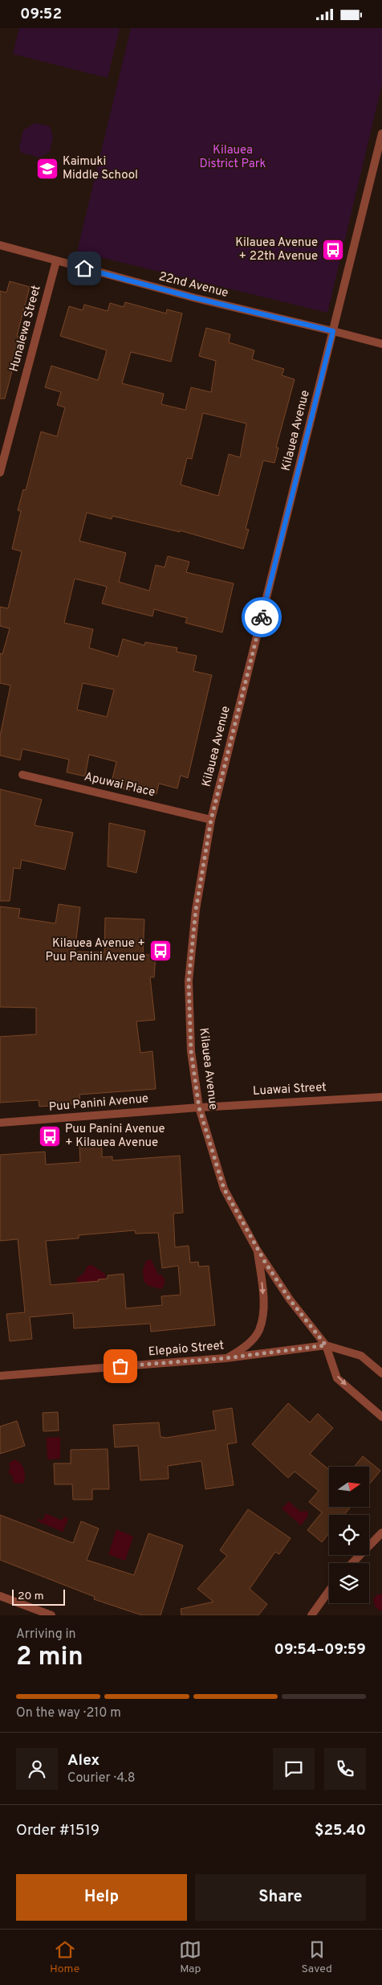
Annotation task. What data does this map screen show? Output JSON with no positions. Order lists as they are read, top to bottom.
{
  "streets": {
    "street": [
      "22nd Avenue",
      "Hunalewa Street",
      "Kilauea Avenue",
      "Apuwai Place",
      "Luawai Street",
      "Puu Panini Avenue",
      "Elepaio Street"
    ]
  },
  "crossings": [
    ["22nd Avenue", "Hunalewa Street"],
    ["22nd Avenue", "Kilauea Avenue"],
    ["Kilauea Avenue", "Apuwai Place"],
    ["Kilauea Avenue", "Luawai Street"],
    ["Kilauea Avenue", "Puu Panini Avenue"],
    ["Kilauea Avenue", "Elepaio Street"],
    ["Luawai Street", "Puu Panini Avenue"]
  ],
  "parks": ["Kilauea District Park"],
  "places": {
    "school or university": ["Kaimuki Middle School"],
    "bus stop": ["Kilauea Avenue + 22th Avenue", "Kilauea Avenue + Puu Panini Avenue", "Puu Panini Avenue + Kilauea Avenue"]
  },
  "scale_bar": "20 m",
  "north": "right",
  "page": {
    "status": "09:52",
    "scale": "20 m",
    "heading": ["2 min", "Arriving in", "09:54–09:59"],
    "panel": [
      "Alex",
      "Courier · 4.8",
      "Order #1519",
      "$25.40"
    ],
    "bar": "On the way · 210 m",
    "buttons": ["Help", "Share"],
    "tabs": ["Home", "Map", "Saved"]
  }
}
